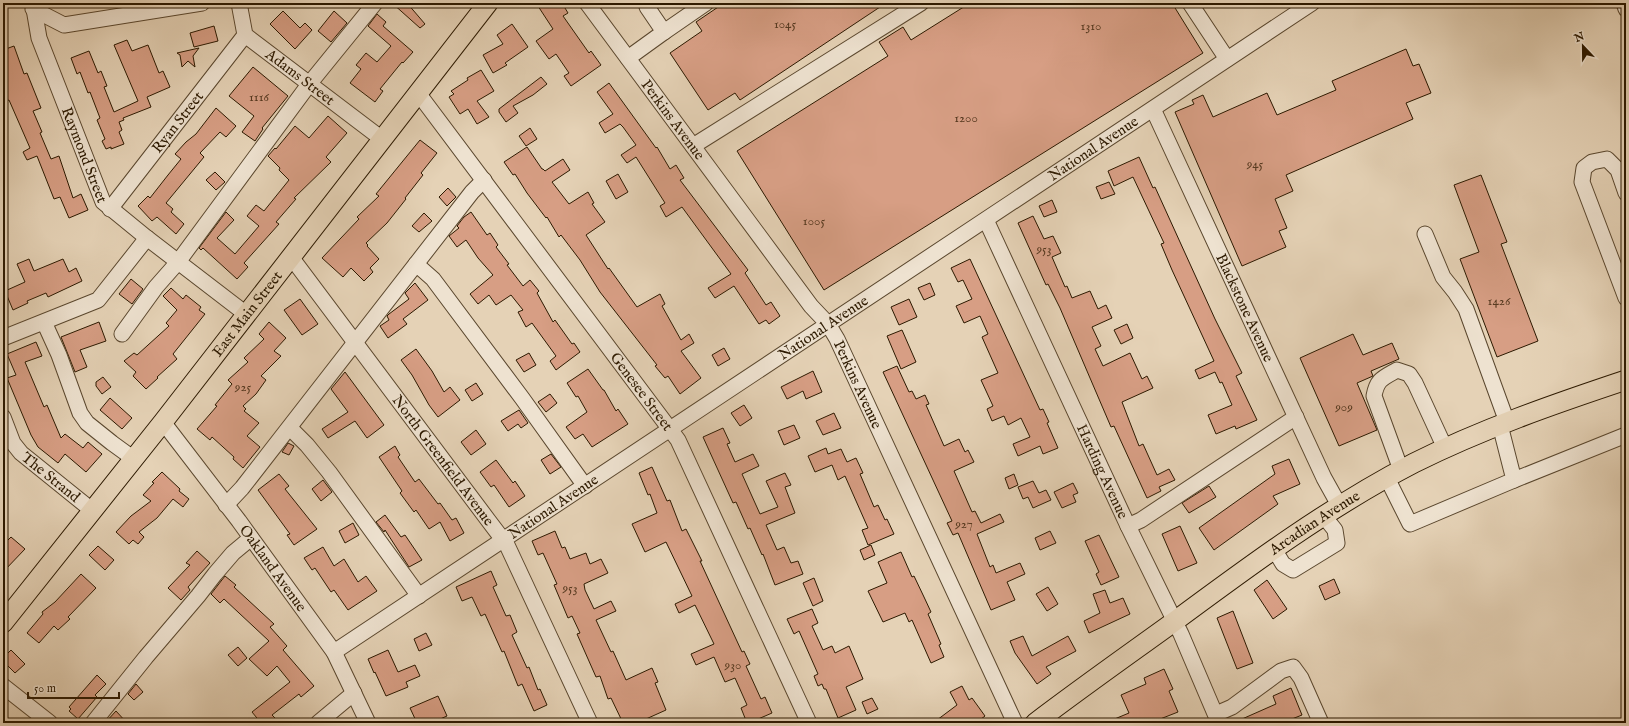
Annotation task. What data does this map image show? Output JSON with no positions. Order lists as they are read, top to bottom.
{
  "streets": {
    "main road": ["East Main Street", "Arcadian Avenue"],
    "street": [
      "Adams Street",
      "Perkins Avenue",
      "Ryan Street",
      "National Avenue",
      "Raymond Street",
      "Blackstone Avenue",
      "Genesee Street",
      "North Greenfield Avenue",
      "Harding Avenue",
      "The Strand",
      "Oakland Avenue"
    ]
  },
  "crossings": [
    ["Adams Street", "Ryan Street"],
    ["Adams Street", "East Main Street"],
    ["Perkins Avenue", "National Avenue"],
    ["Ryan Street", "Raymond Street"],
    ["National Avenue", "Blackstone Avenue"],
    ["National Avenue", "Genesee Street"],
    ["National Avenue", "North Greenfield Avenue"],
    ["National Avenue", "Harding Avenue"],
    ["National Avenue", "Oakland Avenue"],
    ["Raymond Street", "East Main Street"],
    ["Blackstone Avenue", "Arcadian Avenue"],
    ["East Main Street", "Genesee Street"],
    ["East Main Street", "North Greenfield Avenue"],
    ["East Main Street", "The Strand"],
    ["East Main Street", "Oakland Avenue"],
    ["Harding Avenue", "Arcadian Avenue"]
  ],
  "house_numbers": [
    "1045",
    "1310",
    "1116",
    "1200",
    "945",
    "1005",
    "953",
    "1426",
    "925",
    "909",
    "927",
    "953",
    "930"
  ],
  "scale_bar": "50 m",
  "north": "top"
}
